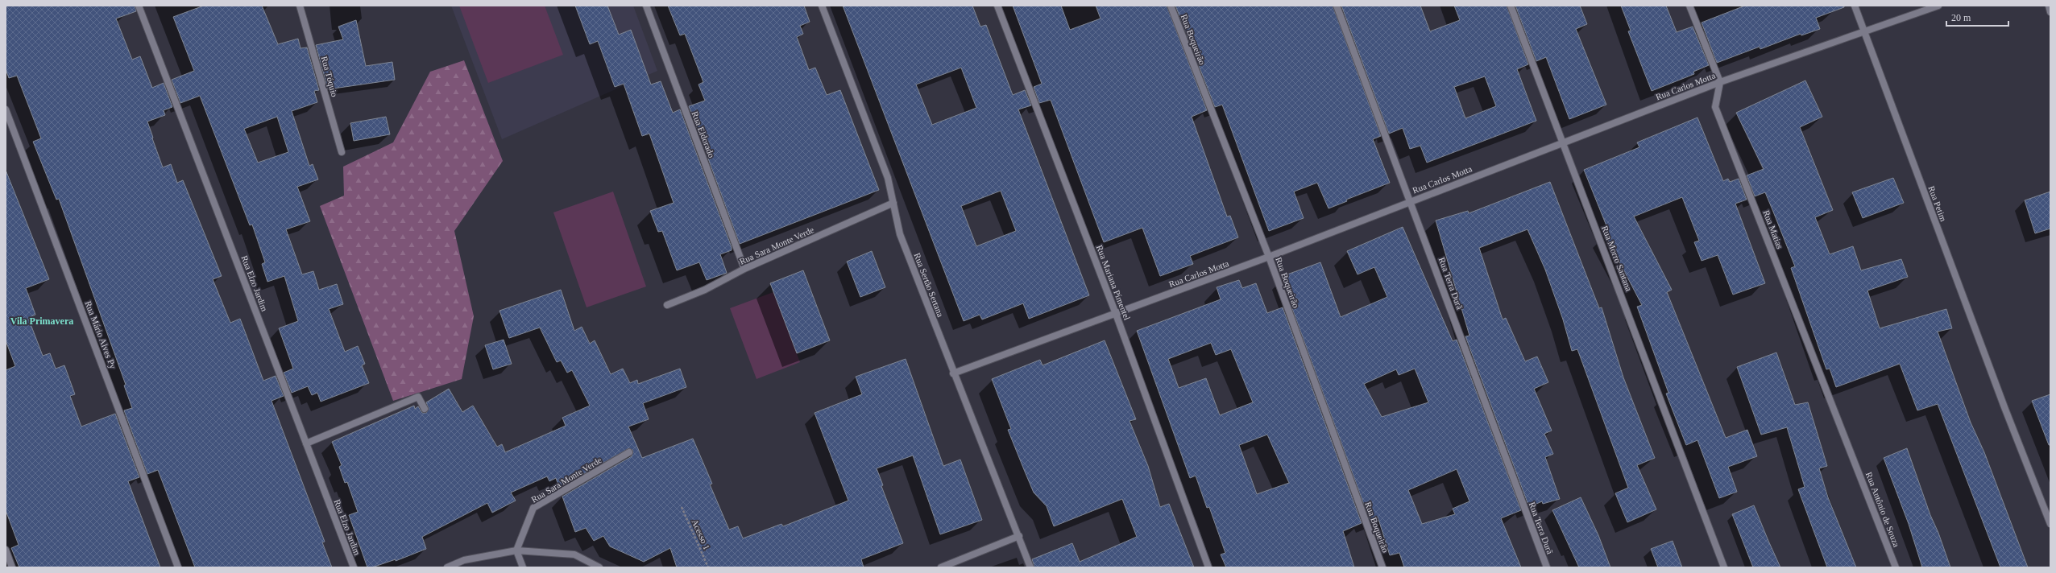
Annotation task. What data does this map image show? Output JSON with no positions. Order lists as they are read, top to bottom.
{
  "streets": {
    "street": [
      "Rua Boqueirão",
      "Rua Tóquio",
      "Rua Carlos Motta",
      "Rua Eldorado",
      "Rua Petim",
      "Rua Matias",
      "Rua Sara Monte Verde",
      "Rua Morro Santana",
      "Rua Mariana Pímentel",
      "Rua Elzo Jardim",
      "Rua Terra Durã",
      "Rua Sertão Sertana",
      "Rua Mário Alves Py",
      "Rua Antônio de Souza"
    ],
    "path": ["Acesso 1"]
  },
  "crossings": [
    ["Rua Boqueirão", "Rua Carlos Motta"],
    ["Rua Carlos Motta", "Rua Petim"],
    ["Rua Carlos Motta", "Rua Matias"],
    ["Rua Carlos Motta", "Rua Morro Santana"],
    ["Rua Carlos Motta", "Rua Mariana Pímentel"],
    ["Rua Carlos Motta", "Rua Terra Durã"],
    ["Rua Carlos Motta", "Rua Sertão Sertana"],
    ["Rua Eldorado", "Rua Sara Monte Verde"],
    ["Rua Matias", "Rua Antônio de Souza"],
    ["Rua Sara Monte Verde", "Rua Sertão Sertana"]
  ],
  "districts": ["Vila Primavera"],
  "scale_bar": "20 m"
}
